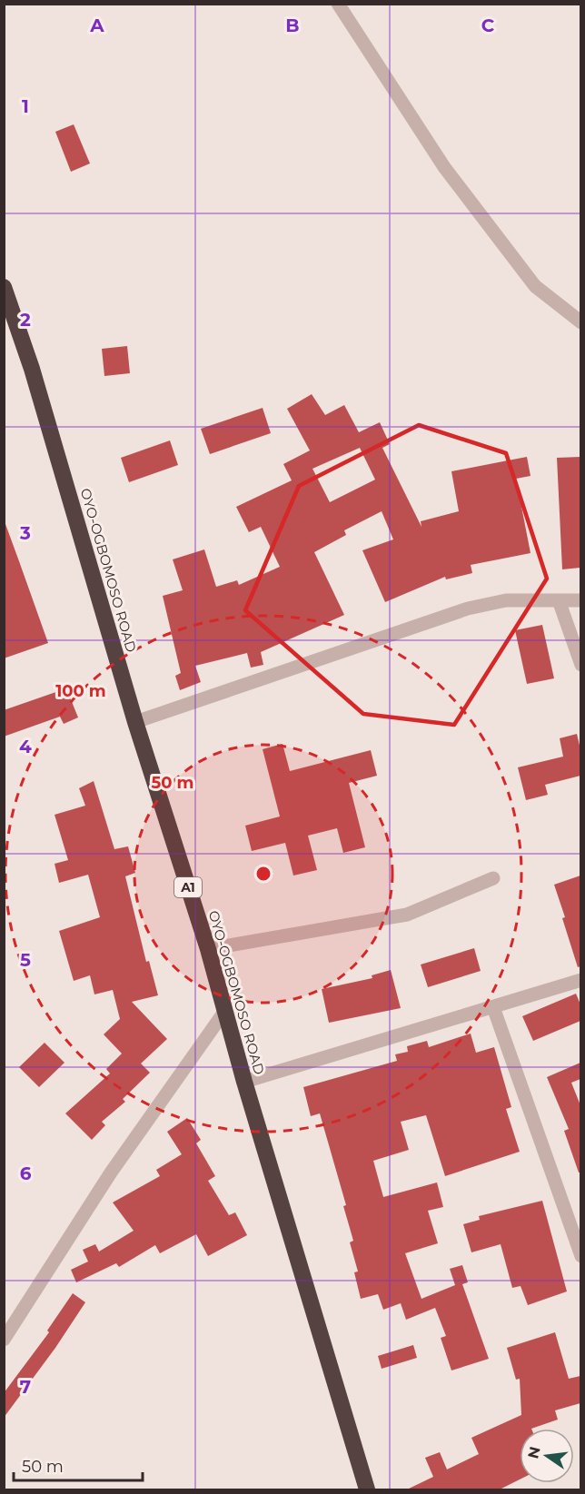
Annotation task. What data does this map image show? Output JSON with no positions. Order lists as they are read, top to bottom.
{
  "streets": {
    "highway": ["OYO-OGBOMOSO ROAD", "A1"]
  },
  "scale_bar": "50 m",
  "north": "left",
  "grid": {
    "columns": ["A", "B", "C"],
    "rows": [
      "1",
      "2",
      "3",
      "4",
      "5",
      "6",
      "7"
    ]
  },
  "rings": ["100 m", "50 m"]
}
